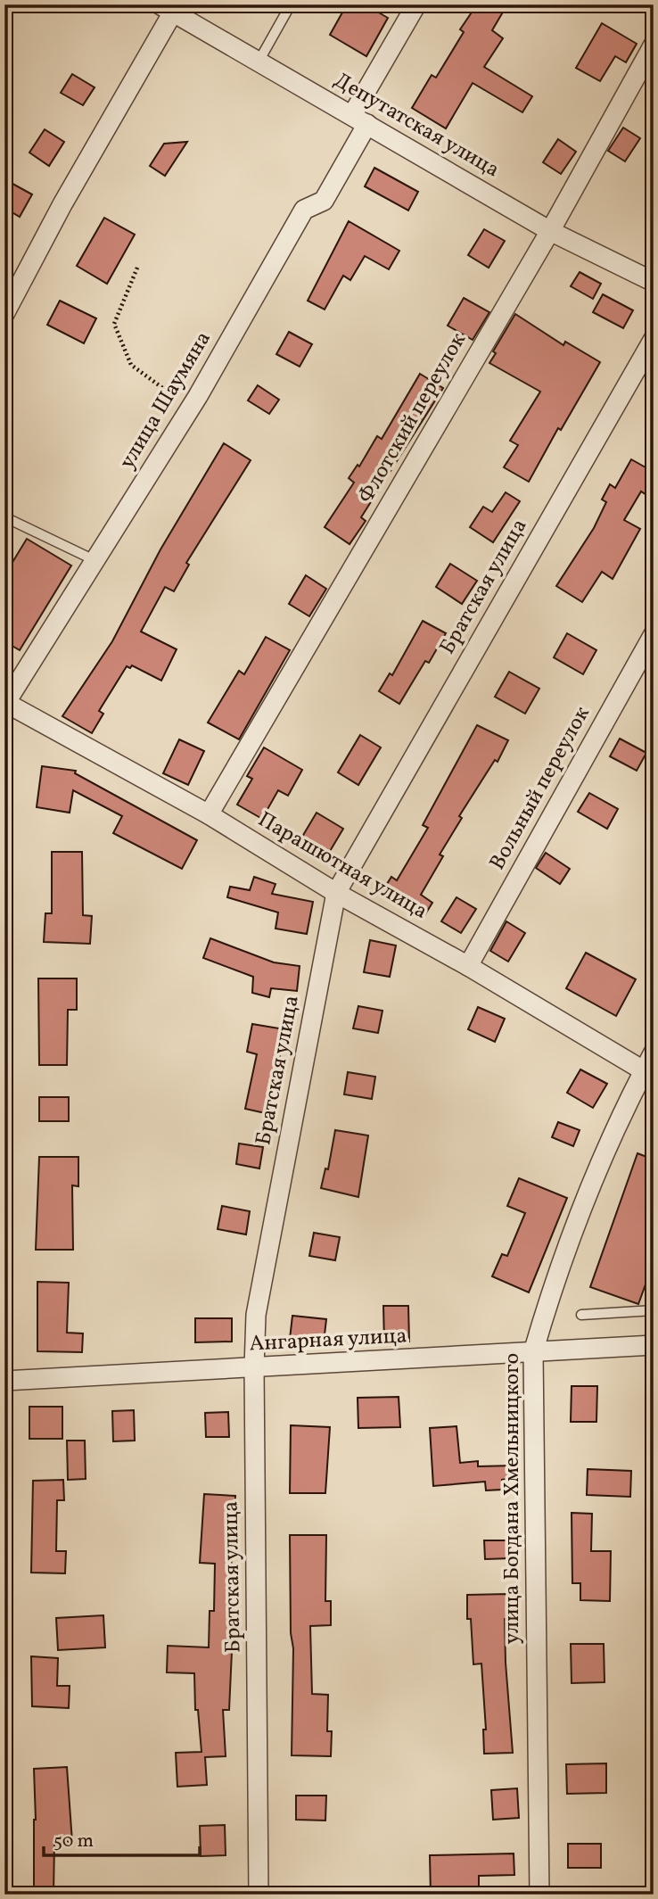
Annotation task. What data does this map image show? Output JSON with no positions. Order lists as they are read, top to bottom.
{
  "streets": {
    "street": [
      "Депутатская улица",
      "улица Шаумяна",
      "Флотский переулок",
      "Братская улица",
      "Вольный переулок",
      "Парашютная улица",
      "Ангарная улица",
      "улица Богдана Хмельницкого"
    ]
  },
  "crossings": [
    ["Депутатская улица", "улица Шаумяна"],
    ["Депутатская улица", "Флотский переулок"],
    ["улица Шаумяна", "Парашютная улица"],
    ["Флотский переулок", "Парашютная улица"],
    ["Братская улица", "Парашютная улица"],
    ["Братская улица", "Ангарная улица"],
    ["Вольный переулок", "Парашютная улица"],
    ["Парашютная улица", "улица Богдана Хмельницкого"],
    ["Ангарная улица", "улица Богдана Хмельницкого"]
  ],
  "scale_bar": "50 m"
}
